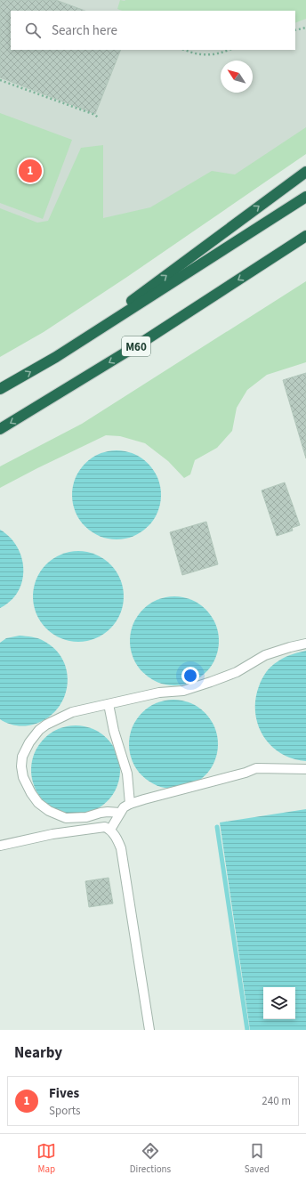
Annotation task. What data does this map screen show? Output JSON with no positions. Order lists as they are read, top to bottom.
{
  "streets": {
    "highway": ["M60"]
  },
  "north": "top left",
  "page": {
    "search": "Search here",
    "pins": "1",
    "heading": "Nearby",
    "list": [
      {
        "mark": "1",
        "name": "Fives",
        "note": "Sports",
        "value": "240 m"
      }
    ],
    "nav": ["Map", "Directions", "Saved"]
  }
}
